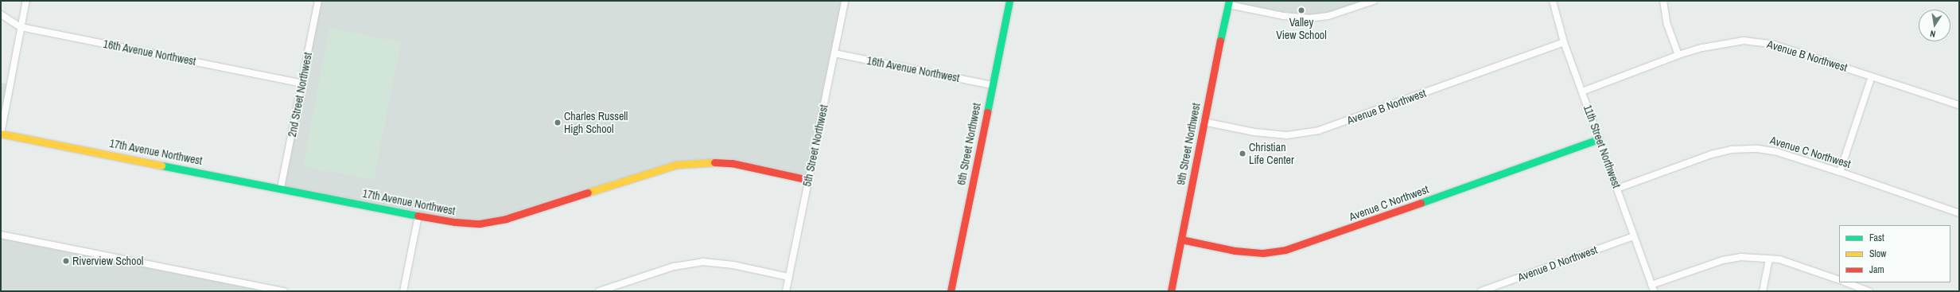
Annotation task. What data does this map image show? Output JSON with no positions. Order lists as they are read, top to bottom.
{
  "streets": {
    "street": [
      "16th Avenue Northwest",
      "Avenue B Northwest",
      "2nd Street Northwest",
      "6th Street Northwest",
      "9th Street Northwest",
      "5th Street Northwest",
      "11th Street Northwest",
      "17th Avenue Northwest",
      "Avenue C Northwest",
      "Avenue D Northwest"
    ]
  },
  "crossings": [
    ["16th Avenue Northwest", "2nd Street Northwest"],
    ["16th Avenue Northwest", "6th Street Northwest"],
    ["16th Avenue Northwest", "5th Street Northwest"],
    ["Avenue B Northwest", "9th Street Northwest"],
    ["Avenue B Northwest", "11th Street Northwest"],
    ["2nd Street Northwest", "17th Avenue Northwest"],
    ["9th Street Northwest", "Avenue C Northwest"],
    ["5th Street Northwest", "17th Avenue Northwest"],
    ["11th Street Northwest", "Avenue C Northwest"],
    ["11th Street Northwest", "Avenue D Northwest"]
  ],
  "places": [
    "Valley View School",
    "Charles Russell High School",
    "Christian Life Center",
    "Riverview School"
  ],
  "legend": ["Fast", "Slow", "Jam"],
  "north": "bottom"
}
